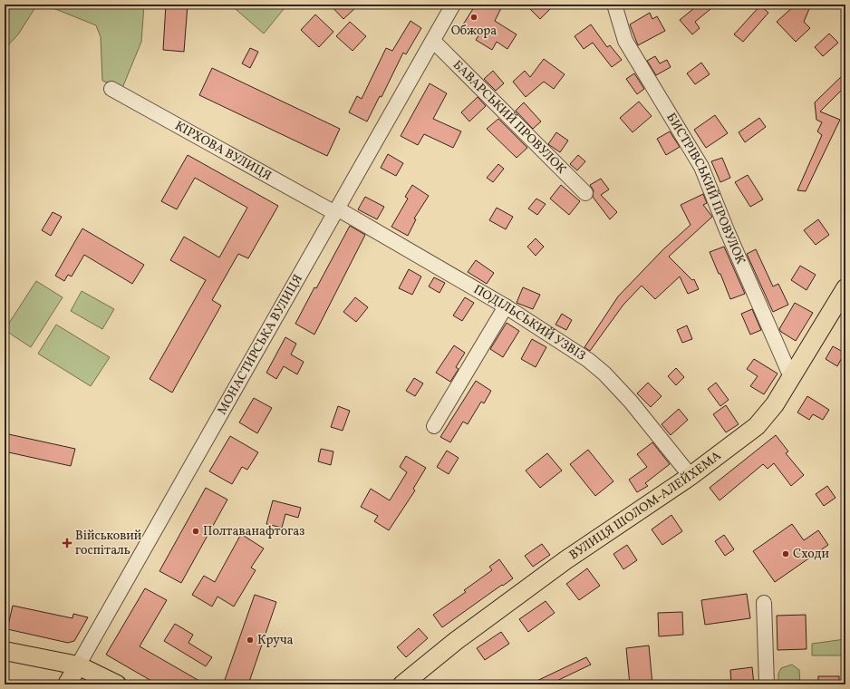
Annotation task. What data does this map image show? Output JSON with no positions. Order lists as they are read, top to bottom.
{
  "streets": {
    "main road": ["МОНАСТИРСЬКА ВУЛИЦЯ", "ВУЛИЦЯ ШОЛОМ-АЛЕЙХЕМА"],
    "street": [
      "БАВАРСЬКИЙ ПРОВУЛОК",
      "КІРХОВА ВУЛИЦЯ",
      "БИСТРІВСЬКИЙ ПРОВУЛОК",
      "ПОДІЛЬСЬКИЙ УЗВІЗ"
    ]
  },
  "crossings": [
    ["БАВАРСЬКИЙ ПРОВУЛОК", "МОНАСТИРСЬКА ВУЛИЦЯ"],
    ["КІРХОВА ВУЛИЦЯ", "ПОДІЛЬСЬКИЙ УЗВІЗ"],
    ["КІРХОВА ВУЛИЦЯ", "МОНАСТИРСЬКА ВУЛИЦЯ"],
    ["БИСТРІВСЬКИЙ ПРОВУЛОК", "ВУЛИЦЯ ШОЛОМ-АЛЕЙХЕМА"],
    ["ПОДІЛЬСЬКИЙ УЗВІЗ", "МОНАСТИРСЬКА ВУЛИЦЯ"],
    ["ПОДІЛЬСЬКИЙ УЗВІЗ", "ВУЛИЦЯ ШОЛОМ-АЛЕЙХЕМА"]
  ],
  "places": {
    "other": [
      "Обжора",
      "Полтаванафтогаз",
      "Сходи",
      "Круча"
    ],
    "health": ["Військовий госпіталь"]
  }
}
